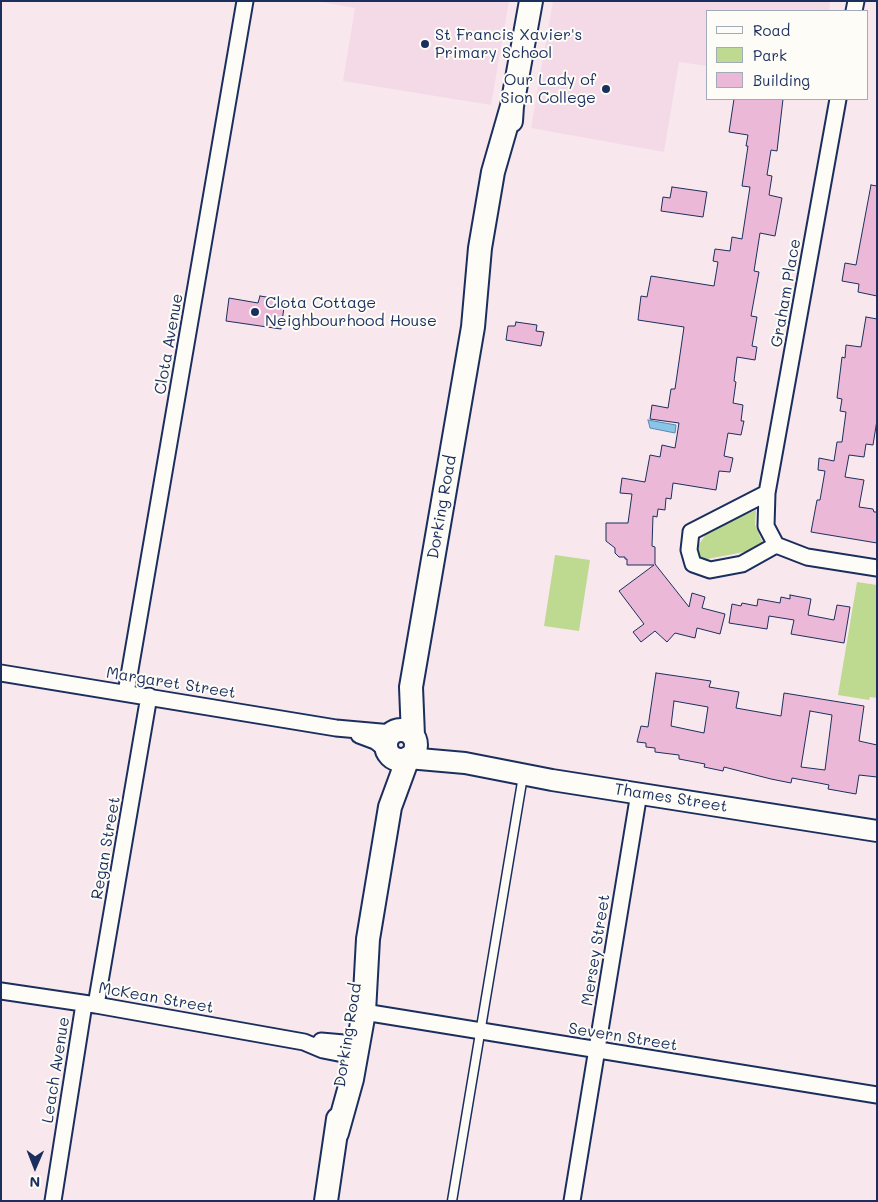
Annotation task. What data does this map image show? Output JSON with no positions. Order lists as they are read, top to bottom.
{
  "streets": {
    "main road": ["Dorking Road"],
    "street": [
      "Graham Place",
      "Clota Avenue",
      "Margaret Street",
      "Thames Street",
      "Regan Street",
      "Mersey Street",
      "McKean Street",
      "Severn Street",
      "Leach Avenue"
    ]
  },
  "crossings": [
    ["Clota Avenue", "Margaret Street"],
    ["Dorking Road", "Margaret Street"],
    ["Dorking Road", "Thames Street"],
    ["Dorking Road", "McKean Street"],
    ["Dorking Road", "Severn Street"],
    ["Margaret Street", "Thames Street"],
    ["Margaret Street", "Regan Street"],
    ["Thames Street", "Mersey Street"],
    ["Regan Street", "McKean Street"],
    ["Regan Street", "Leach Avenue"],
    ["Mersey Street", "Severn Street"],
    ["McKean Street", "Leach Avenue"]
  ],
  "places": ["St Francis Xavier's Primary School", "Our Lady of Sion College", "Clota Cottage Neighbourhood House"],
  "legend": ["Road", "Park", "Building"],
  "north": "bottom"
}
